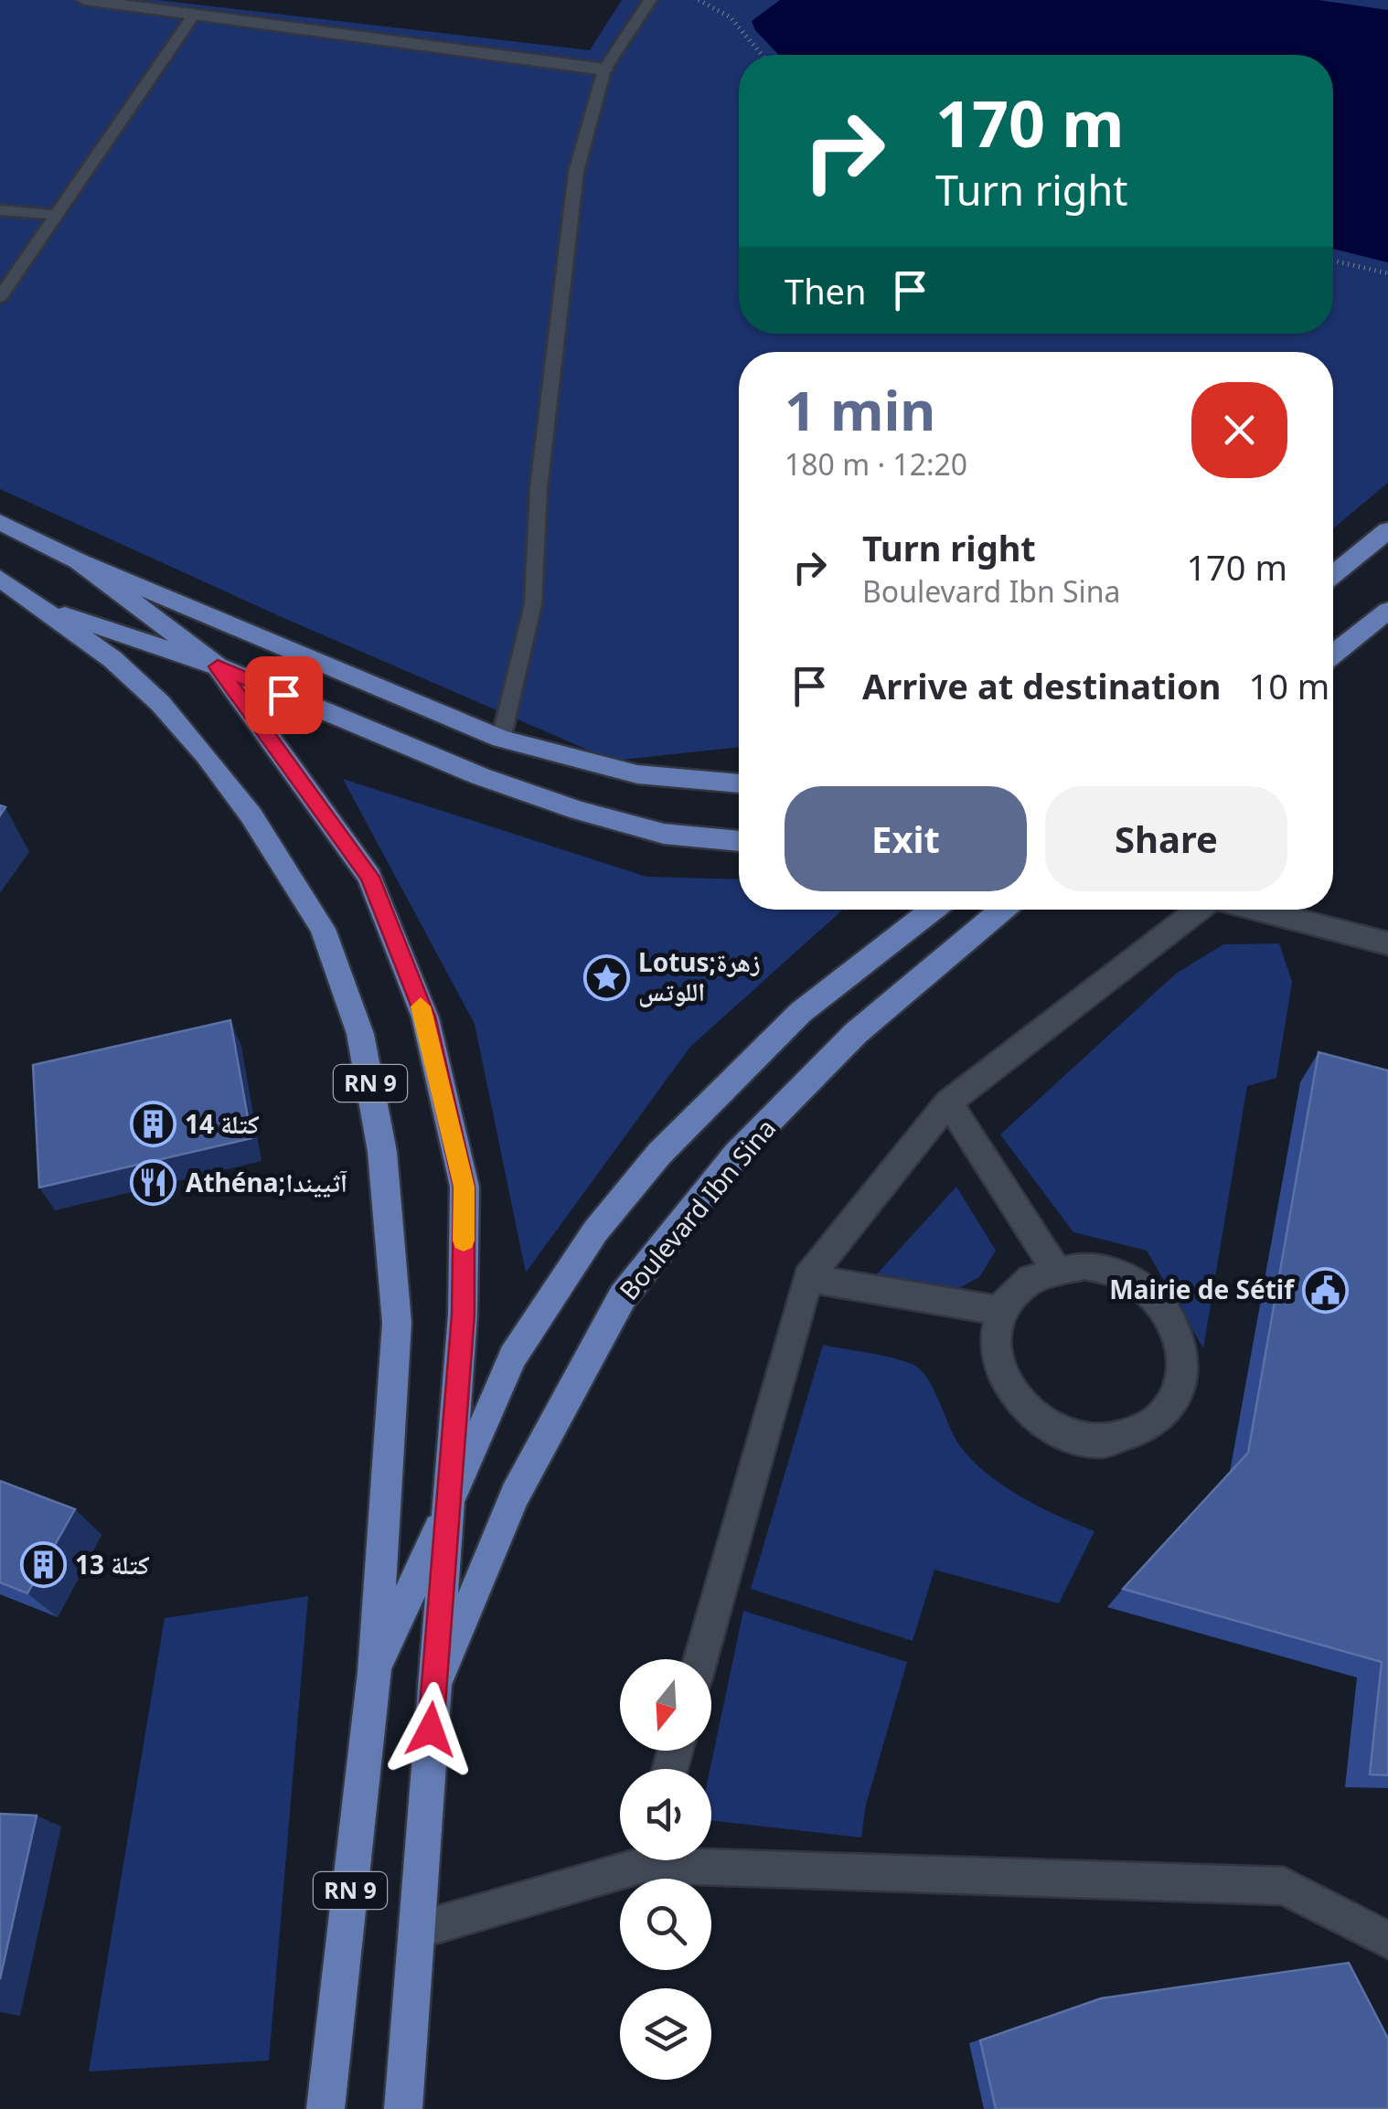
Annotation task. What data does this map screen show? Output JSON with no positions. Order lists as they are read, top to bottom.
{
  "streets": {
    "main road": ["RN 9", "Boulevard Ibn Sina"]
  },
  "crossings": [
    ["RN 9", "Boulevard Ibn Sina"]
  ],
  "places": {
    "place": ["Lotus;زهرة اللوتس"],
    "building": ["كتلة 14", "كتلة 13"],
    "restaurant": ["Athéna;آثييندا"],
    "public building": ["Mairie de Sétif"]
  },
  "north": "bottom",
  "page": {
    "turn": ["170 m", "Turn right"],
    "then": "Then",
    "heading": ["1 min", "180 m · 12:20"],
    "list": [
      {
        "name": "Turn right",
        "note": "Boulevard Ibn Sina",
        "value": "170 m"
      },
      {
        "name": "Arrive at destination",
        "value": "10 m"
      }
    ],
    "buttons": ["Exit", "Share"]
  }
}
